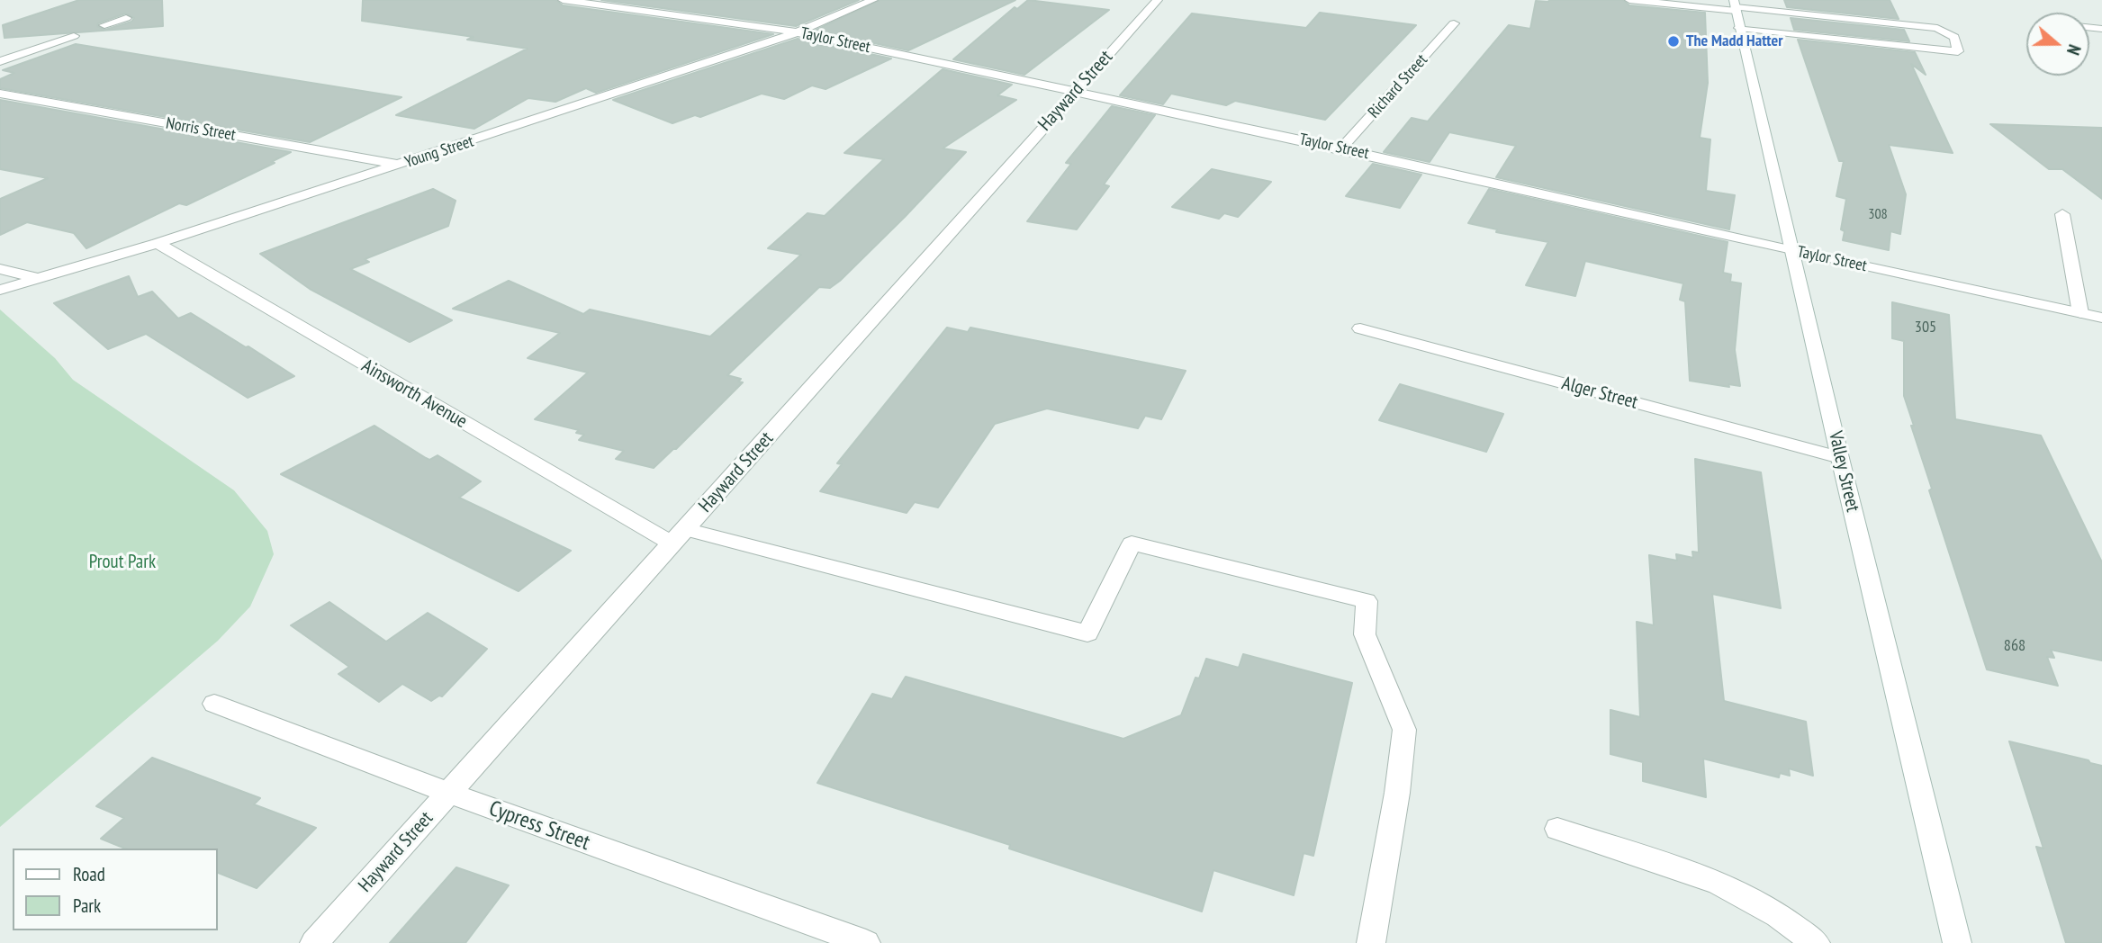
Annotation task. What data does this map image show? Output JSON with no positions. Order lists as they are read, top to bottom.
{
  "streets": {
    "street": [
      "Taylor Street",
      "Richard Street",
      "Hayward Street",
      "Norris Street",
      "Young Street",
      "Alger Street",
      "Ainsworth Avenue",
      "Valley Street",
      "Cypress Street"
    ]
  },
  "crossings": [
    ["Taylor Street", "Richard Street"],
    ["Taylor Street", "Hayward Street"],
    ["Taylor Street", "Young Street"],
    ["Taylor Street", "Valley Street"],
    ["Hayward Street", "Ainsworth Avenue"],
    ["Hayward Street", "Cypress Street"],
    ["Norris Street", "Young Street"],
    ["Young Street", "Ainsworth Avenue"],
    ["Alger Street", "Valley Street"]
  ],
  "parks": ["Prout Park"],
  "places": ["The Madd Hatter"],
  "house_numbers": ["308", "305", "868"],
  "legend": ["Road", "Park"],
  "north": "right"
}
